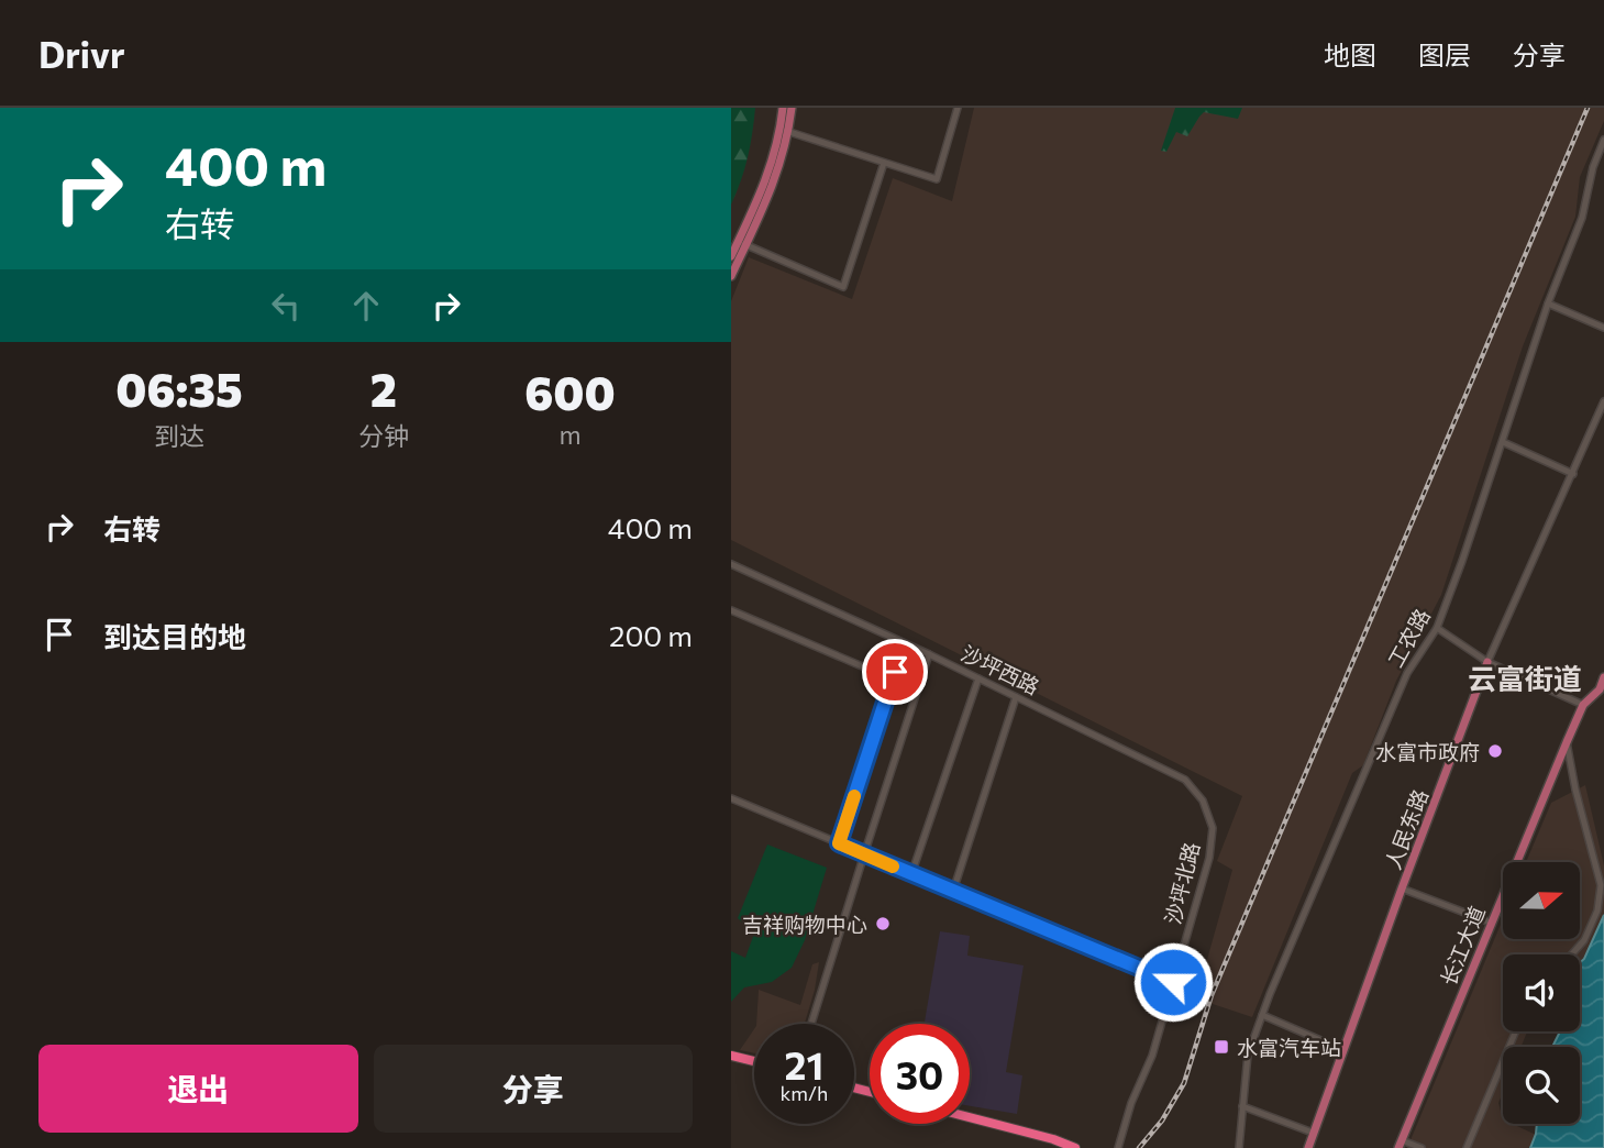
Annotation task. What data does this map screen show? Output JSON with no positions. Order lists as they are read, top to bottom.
{
  "streets": {
    "main road": ["人民东路", "长江大道"],
    "street": ["工农路", "沙坪西路", "沙坪北路"]
  },
  "crossings": [
    ["沙坪西路", "沙坪北路"]
  ],
  "districts": ["云富街道"],
  "places": {
    "other": ["水富市政府", "吉祥购物中心"],
    "transit": ["水富汽车站"]
  },
  "north": "right",
  "page": {
    "header": "Drivr",
    "nav": ["地图", "图层", "分享"],
    "turn": ["400 m", "右转"],
    "eta": [
      "06:35",
      "到达",
      "2",
      "分钟",
      "600",
      "m"
    ],
    "list": [
      {
        "name": "右转",
        "value": "400 m"
      },
      {
        "name": "到达目的地",
        "value": "200 m"
      }
    ],
    "speed": "21 km/h",
    "limit": "30",
    "buttons": ["退出", "分享"]
  }
}
